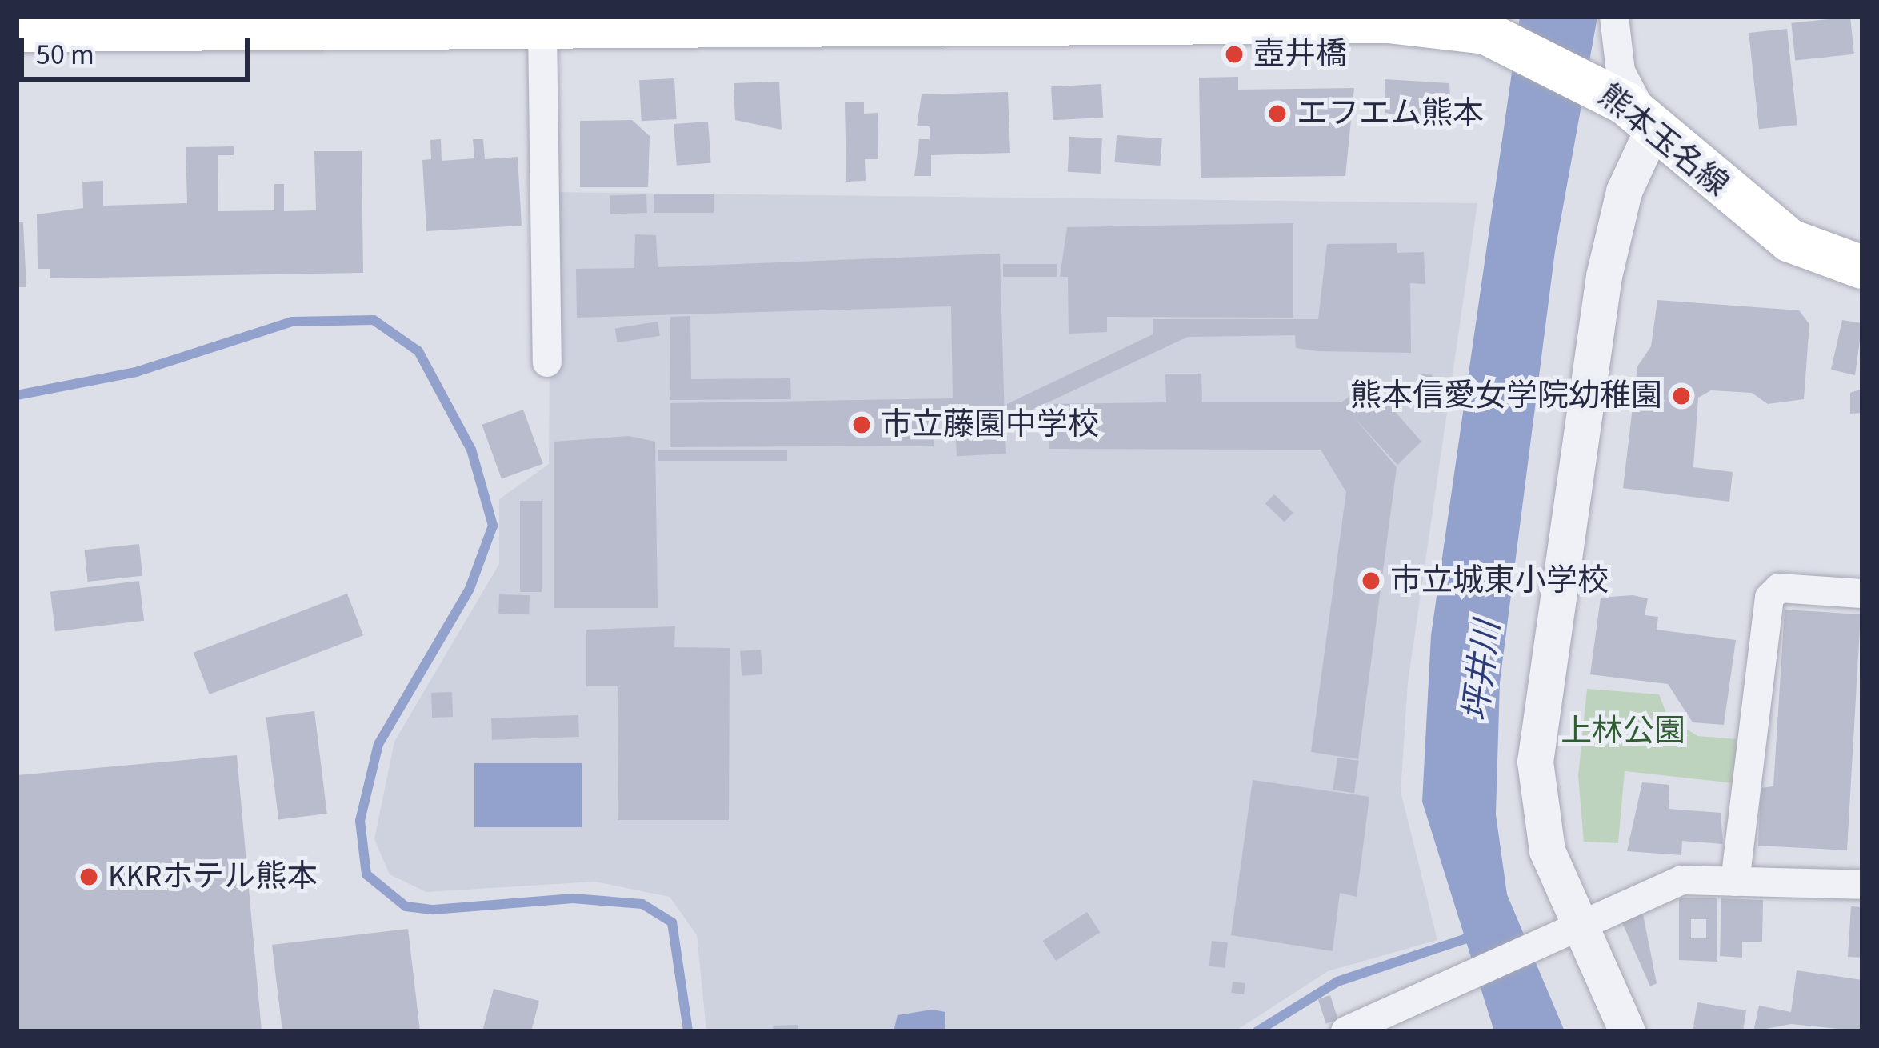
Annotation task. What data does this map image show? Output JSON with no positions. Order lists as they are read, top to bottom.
{
  "streets": {
    "main road": ["熊本玉名線"]
  },
  "water": ["坪井川"],
  "parks": ["上林公園"],
  "places": [
    "壺井橋",
    "エフエム熊本",
    "熊本信愛女学院幼稚園",
    "市立藤園中学校",
    "市立城東小学校",
    "KKRホテル熊本"
  ],
  "scale_bar": "50 m"
}
